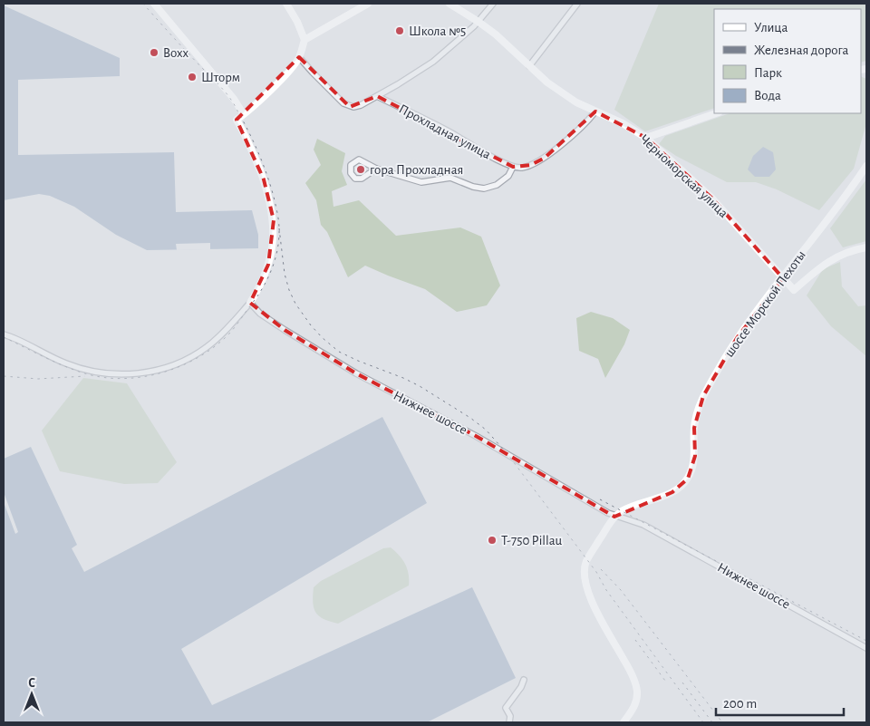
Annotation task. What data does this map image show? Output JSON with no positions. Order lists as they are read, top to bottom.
{
  "streets": {
    "street": [
      "Прохладная улица",
      "Черноморская улица",
      "шоссе Морской Пехоты",
      "Нижнее шоссе"
    ]
  },
  "crossings": [
    ["Черноморская улица", "шоссе Морской Пехоты"],
    ["шоссе Морской Пехоты", "Нижнее шоссе"]
  ],
  "places": [
    "Школа №5",
    "Boxx",
    "Шторм",
    "гора Прохладная",
    "T-750 Pillau"
  ],
  "legend": [
    "Улица",
    "Железная дорога",
    "Парк",
    "Вода"
  ],
  "scale_bar": "200 m",
  "north": "top"
}
